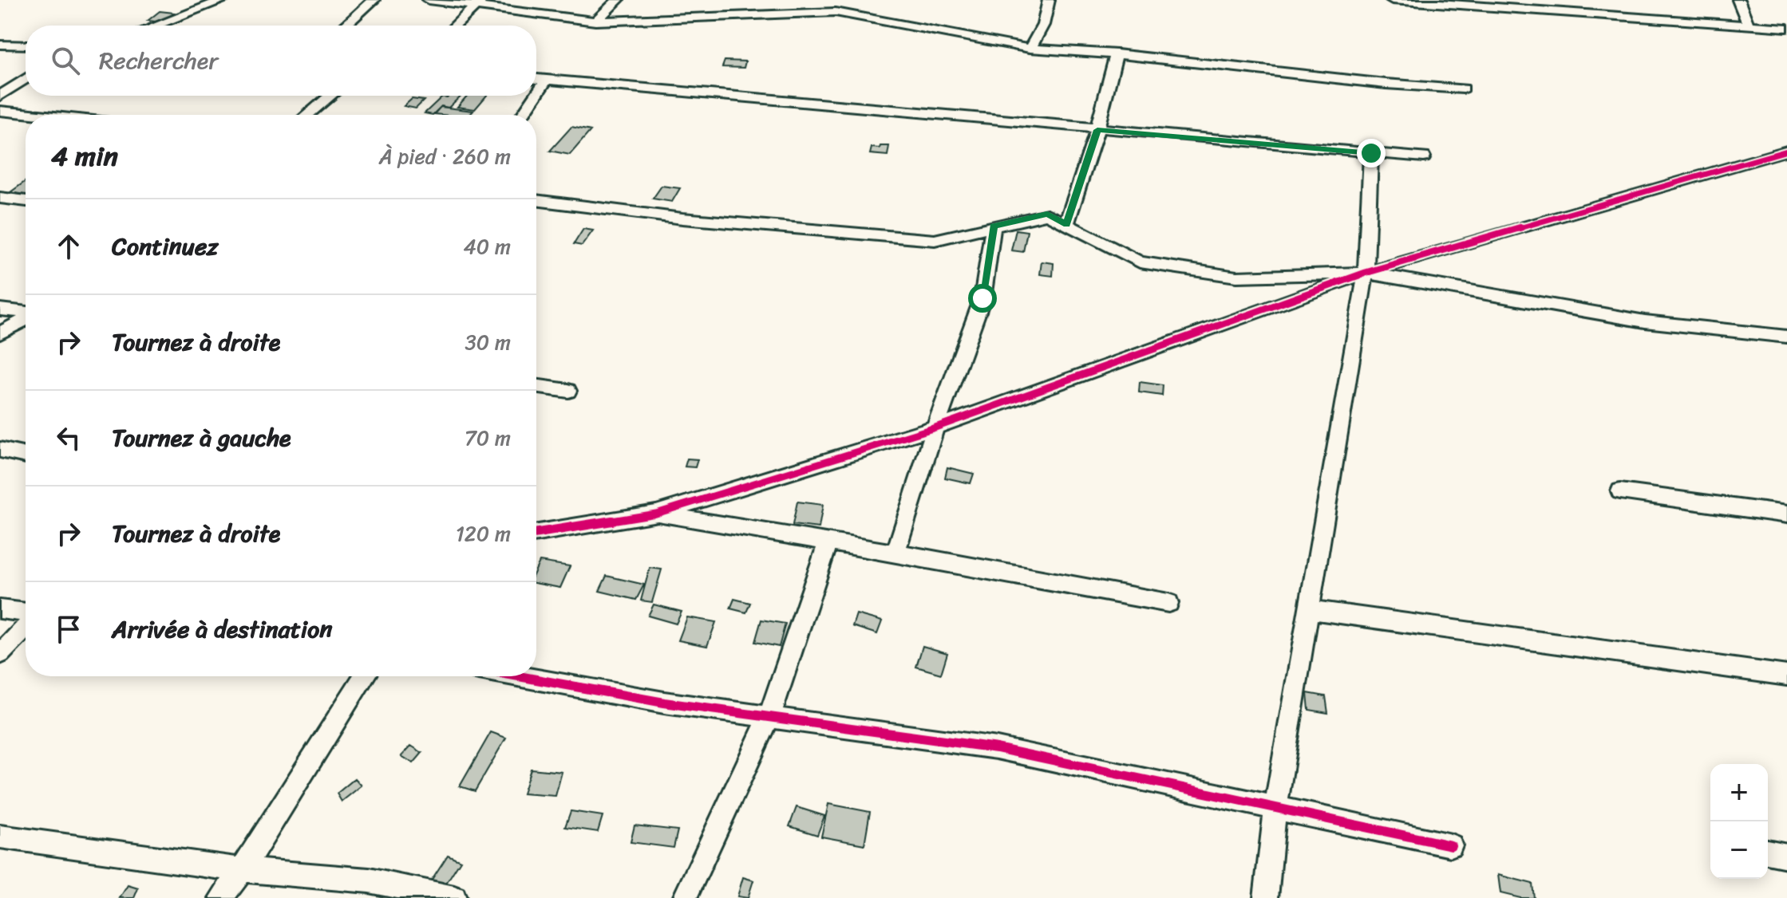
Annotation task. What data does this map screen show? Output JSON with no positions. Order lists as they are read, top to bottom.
{
  "page": {
    "search": "Rechercher",
    "heading": ["4 min", "À pied · 260 m"],
    "list": [
      ["Continuez", "40 m"],
      ["Tournez à droite", "30 m"],
      ["Tournez à gauche", "70 m"],
      ["Tournez à droite", "120 m"],
      "Arrivée à destination"
    ],
    "map_buttons": ["+", "−"]
  }
}
